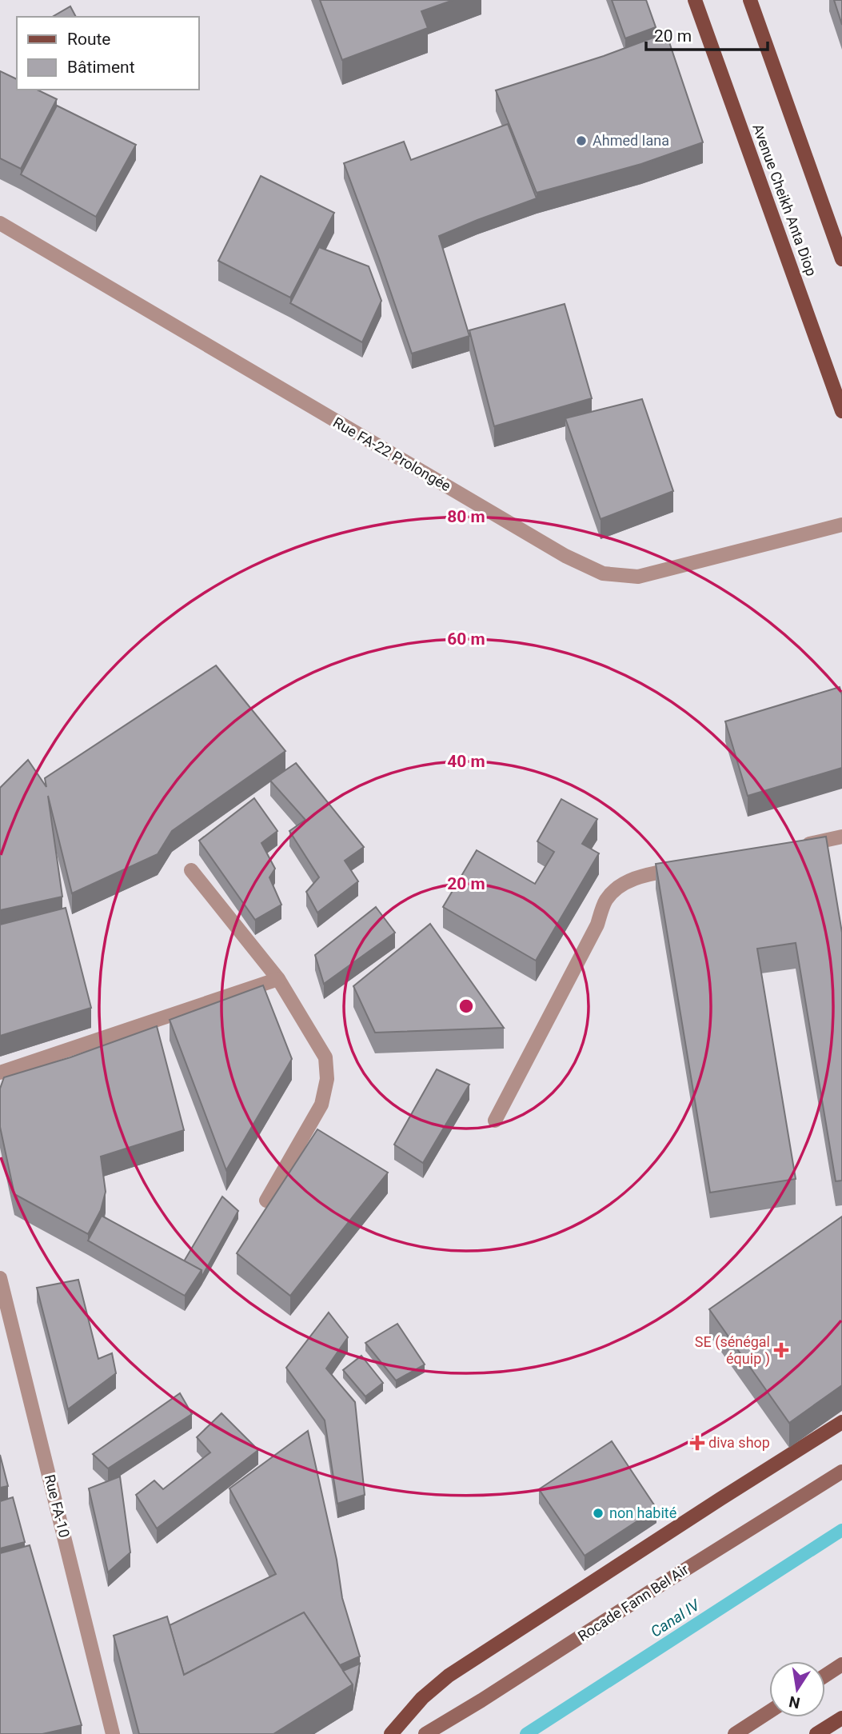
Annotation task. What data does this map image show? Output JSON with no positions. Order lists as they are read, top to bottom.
{
  "streets": {
    "main road": ["Avenue Cheikh Anta Diop", "Rocade Fann Bel Air"],
    "street": ["Rue FA-22 Prolongée", "Rue FA-10"]
  },
  "water": ["Canal IV"],
  "places": {
    "other": ["Ahmed Iana", "non habité"],
    "health": ["SE (sénégal équip )", "diva shop"]
  },
  "legend": ["Route", "Bâtiment"],
  "scale_bar": "20 m",
  "north": "bottom",
  "rings": [
    "80 m",
    "60 m",
    "40 m",
    "20 m"
  ]
}
